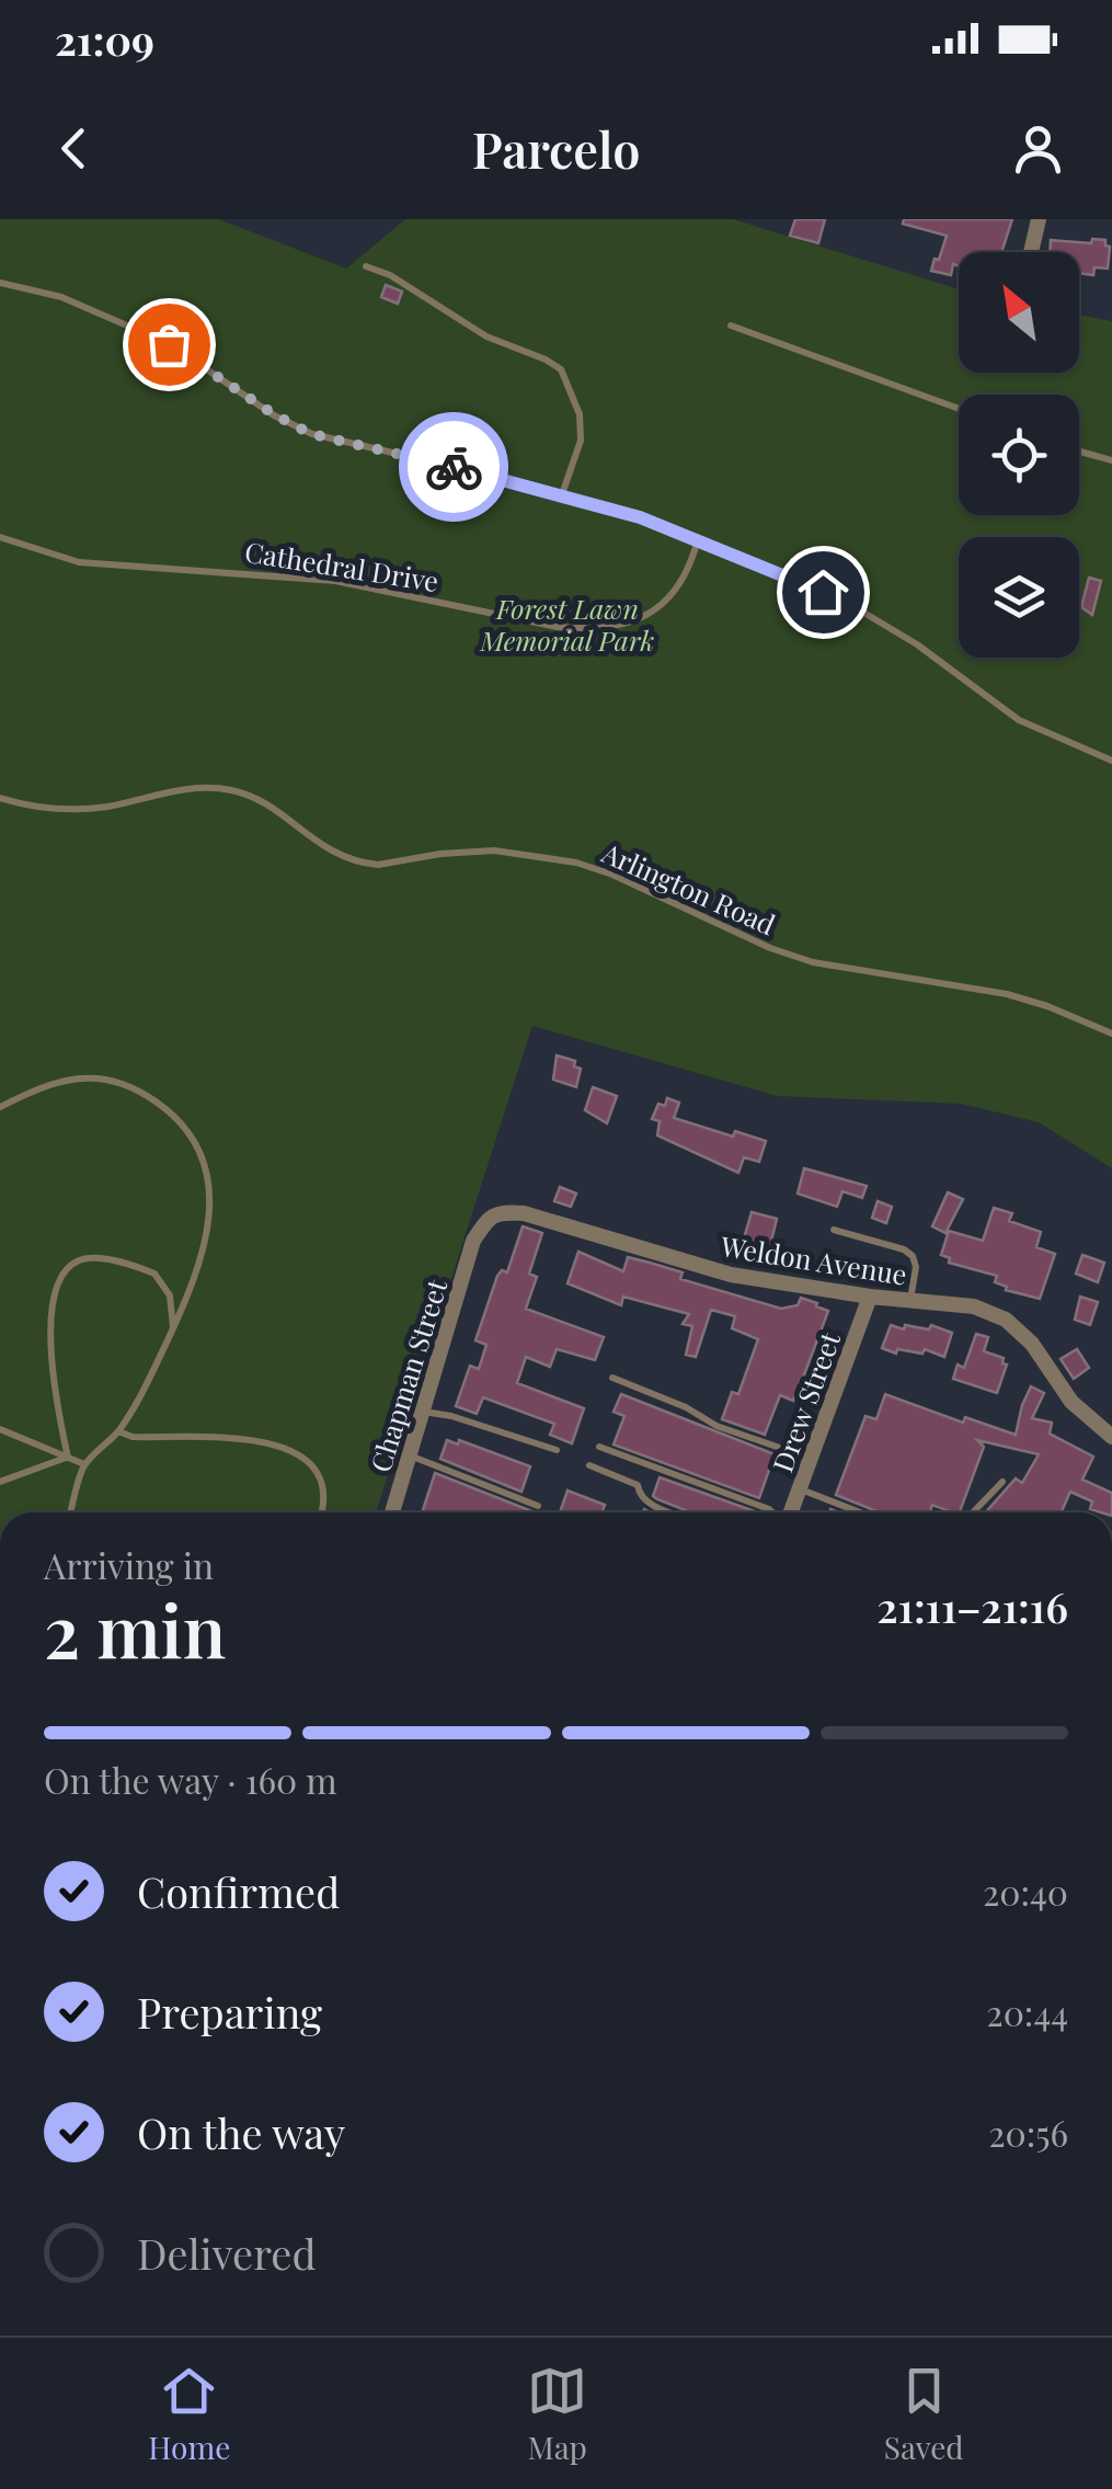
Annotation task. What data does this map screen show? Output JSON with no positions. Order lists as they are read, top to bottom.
{
  "streets": {
    "street": ["Weldon Avenue", "Chapman Street", "Drew Street"],
    "lane": ["Cathedral Drive", "Arlington Road"]
  },
  "crossings": [
    ["Weldon Avenue", "Chapman Street"],
    ["Weldon Avenue", "Drew Street"]
  ],
  "parks": ["Forest Lawn Memorial Park"],
  "north": "top left",
  "page": {
    "status": "21:09",
    "header": "Parcelo",
    "heading": ["2 min", "Arriving in", "21:11–21:16"],
    "bar": "On the way · 160 m",
    "list": [
      ["Confirmed", "20:40"],
      ["Preparing", "20:44"],
      ["On the way", "20:56"],
      "Delivered"
    ],
    "tabs": ["Home", "Map", "Saved"]
  }
}
